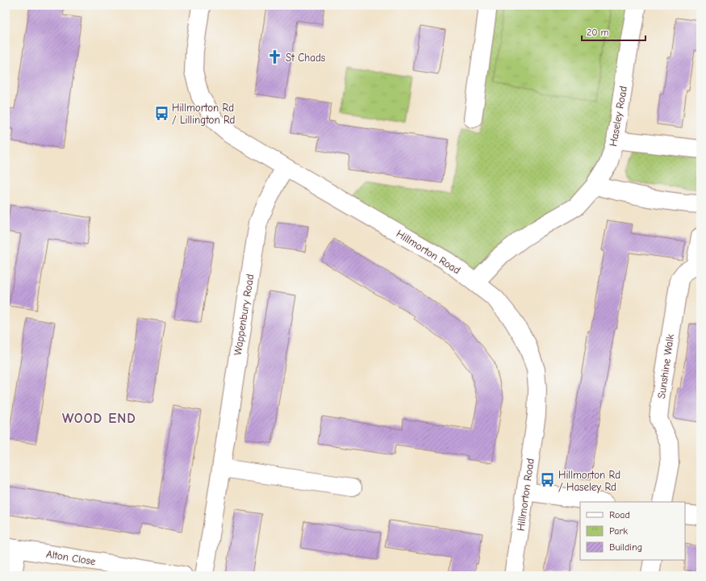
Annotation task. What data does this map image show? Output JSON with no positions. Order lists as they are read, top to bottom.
{
  "streets": {
    "street": [
      "Haseley Road",
      "Hillmorton Road",
      "Wappenbury Road",
      "Sunshine Walk",
      "Alton Close"
    ]
  },
  "crossings": [
    ["Haseley Road", "Hillmorton Road"],
    ["Hillmorton Road", "Wappenbury Road"]
  ],
  "districts": ["WOOD END"],
  "places": {
    "church": ["St Chads"],
    "bus stop": ["Hillmorton Rd / Lillington Rd", "Hillmorton Rd / Haseley Rd"]
  },
  "legend": ["Road", "Park", "Building"],
  "scale_bar": "20 m"
}
